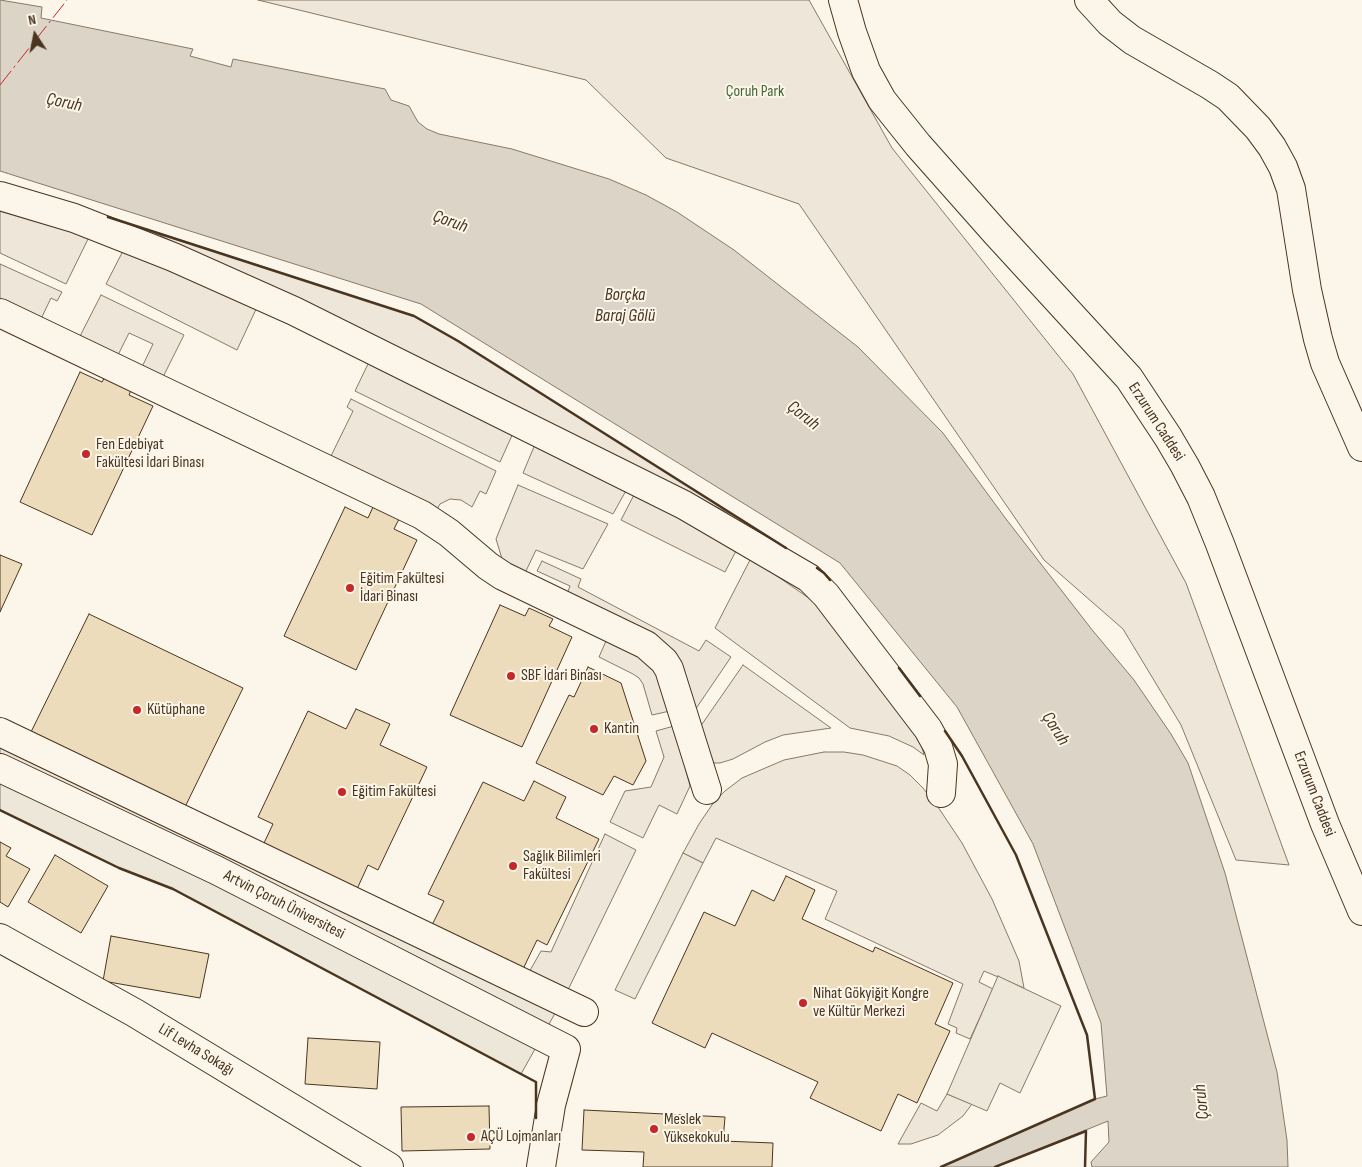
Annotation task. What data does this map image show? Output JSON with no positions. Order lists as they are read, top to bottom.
{
  "streets": {
    "street": ["Erzurum Caddesi", "Artvin Çoruh Üniversitesi", "Lif Levha Sokağı"]
  },
  "water": ["Çoruh", "Borçka Baraj Gölü"],
  "parks": ["Çoruh Park"],
  "places": [
    "Fen Edebiyat Fakültesi İdari Binası",
    "Eğitim Fakültesi İdari Binası",
    "SBF İdari Binası",
    "Kütüphane",
    "Kantin",
    "Eğitim Fakültesi",
    "Sağlık Bilimleri Fakültesi",
    "Nihat Gökyiğit Kongre ve Kültür Merkezi",
    "Meslek Yüksekokulu",
    "AÇÜ Lojmanları"
  ],
  "north": "top"
}
